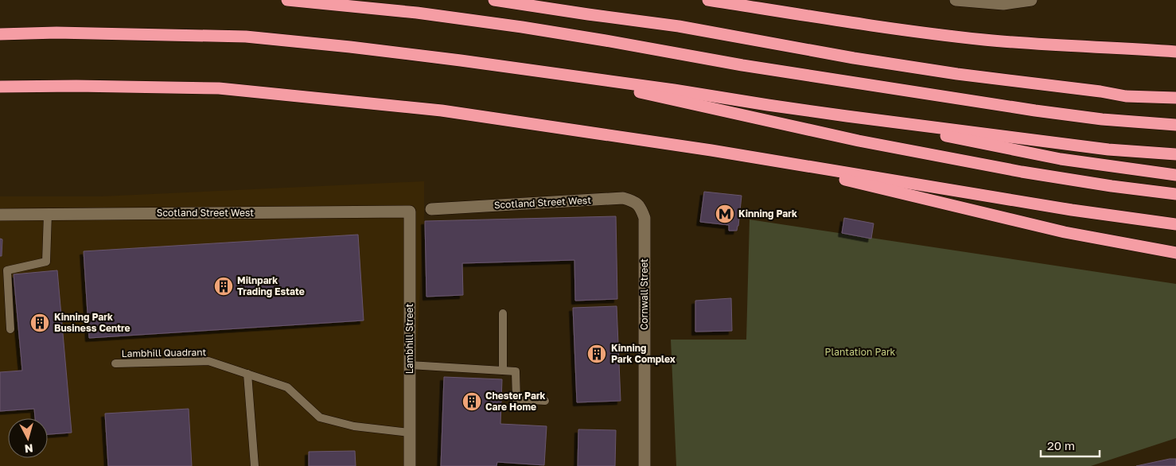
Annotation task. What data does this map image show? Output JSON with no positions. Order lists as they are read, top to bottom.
{
  "streets": {
    "street": ["Scotland Street West", "Cornwall Street", "Lambhill Street"],
    "lane": ["Lambhill Quadrant"]
  },
  "crossings": [
    ["Scotland Street West", "Cornwall Street"],
    ["Scotland Street West", "Lambhill Street"],
    ["Lambhill Street", "Lambhill Quadrant"]
  ],
  "parks": ["Plantation Park"],
  "places": {
    "metro station": ["Kinning Park"],
    "building": [
      "Milnpark Trading Estate",
      "Kinning Park Business Centre",
      "Kinning Park Complex",
      "Chester Park Care Home"
    ]
  },
  "scale_bar": "20 m",
  "north": "bottom"
}
